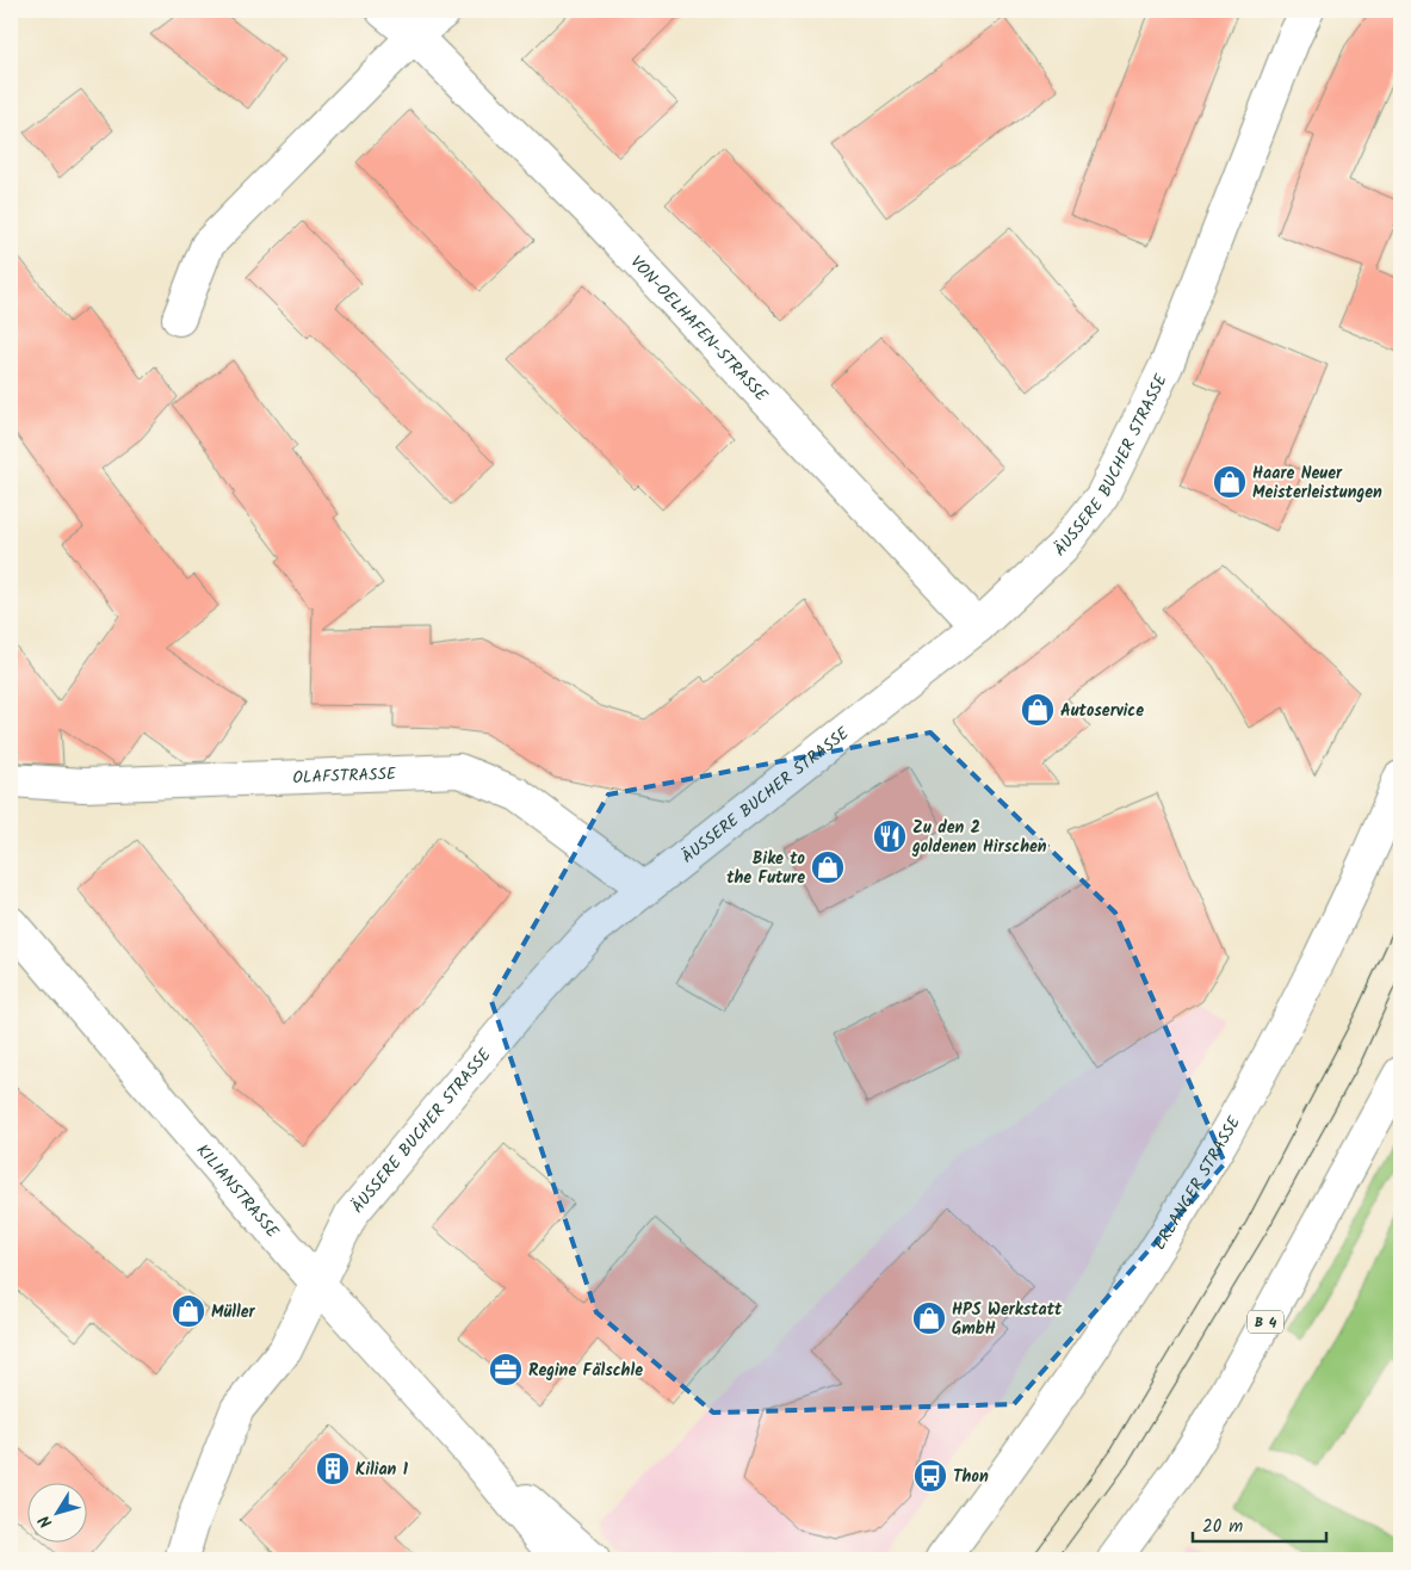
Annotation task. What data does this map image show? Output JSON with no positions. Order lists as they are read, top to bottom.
{
  "streets": {
    "street": [
      "VON-OELHAFEN-STRASSE",
      "ÄUSSERE BUCHER STRASSE",
      "OLAFSTRASSE",
      "ERLANGER STRASSE",
      "KILIANSTRASSE",
      "B 4"
    ]
  },
  "crossings": [
    ["VON-OELHAFEN-STRASSE", "ÄUSSERE BUCHER STRASSE"],
    ["ÄUSSERE BUCHER STRASSE", "OLAFSTRASSE"],
    ["ÄUSSERE BUCHER STRASSE", "KILIANSTRASSE"]
  ],
  "places": {
    "shop": [
      "Haare Neuer Meisterleistungen",
      "Autoservice",
      "Bike to the Future",
      "Müller",
      "HPS Werkstatt GmbH"
    ],
    "restaurant": ["Zu den 2 goldenen Hirschen"],
    "office": ["Regine Fälschle"],
    "building": ["Kilian 1"],
    "bus stop": ["Thon"]
  },
  "scale_bar": "20 m",
  "north": "bottom left"
}
